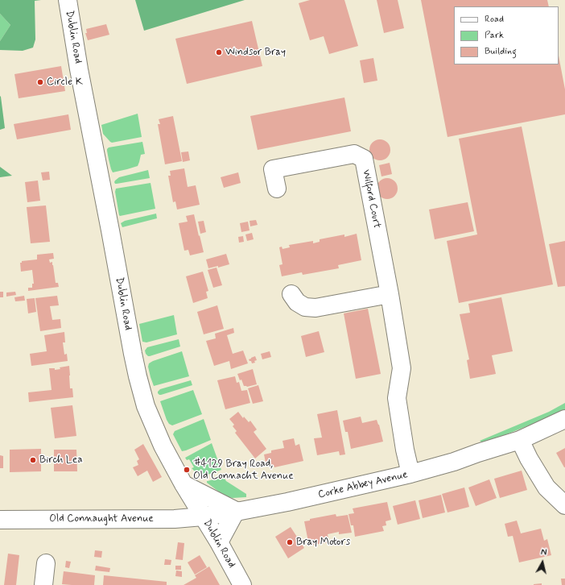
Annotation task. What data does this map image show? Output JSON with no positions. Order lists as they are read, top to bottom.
{
  "streets": {
    "street": [
      "Dublin Road",
      "Wilford Court",
      "Corke Abbey Avenue",
      "Old Connaught Avenue"
    ]
  },
  "crossings": [
    ["Dublin Road", "Corke Abbey Avenue"],
    ["Dublin Road", "Old Connaught Avenue"],
    ["Wilford Court", "Corke Abbey Avenue"],
    ["Corke Abbey Avenue", "Old Connaught Avenue"]
  ],
  "places": [
    "Windsor Bray",
    "Circle K",
    "Birch Lea",
    "#4129 Bray Road, Old Connacht Avenue",
    "Bray Motors"
  ],
  "legend": ["Road", "Park", "Building"],
  "north": "top"
}
